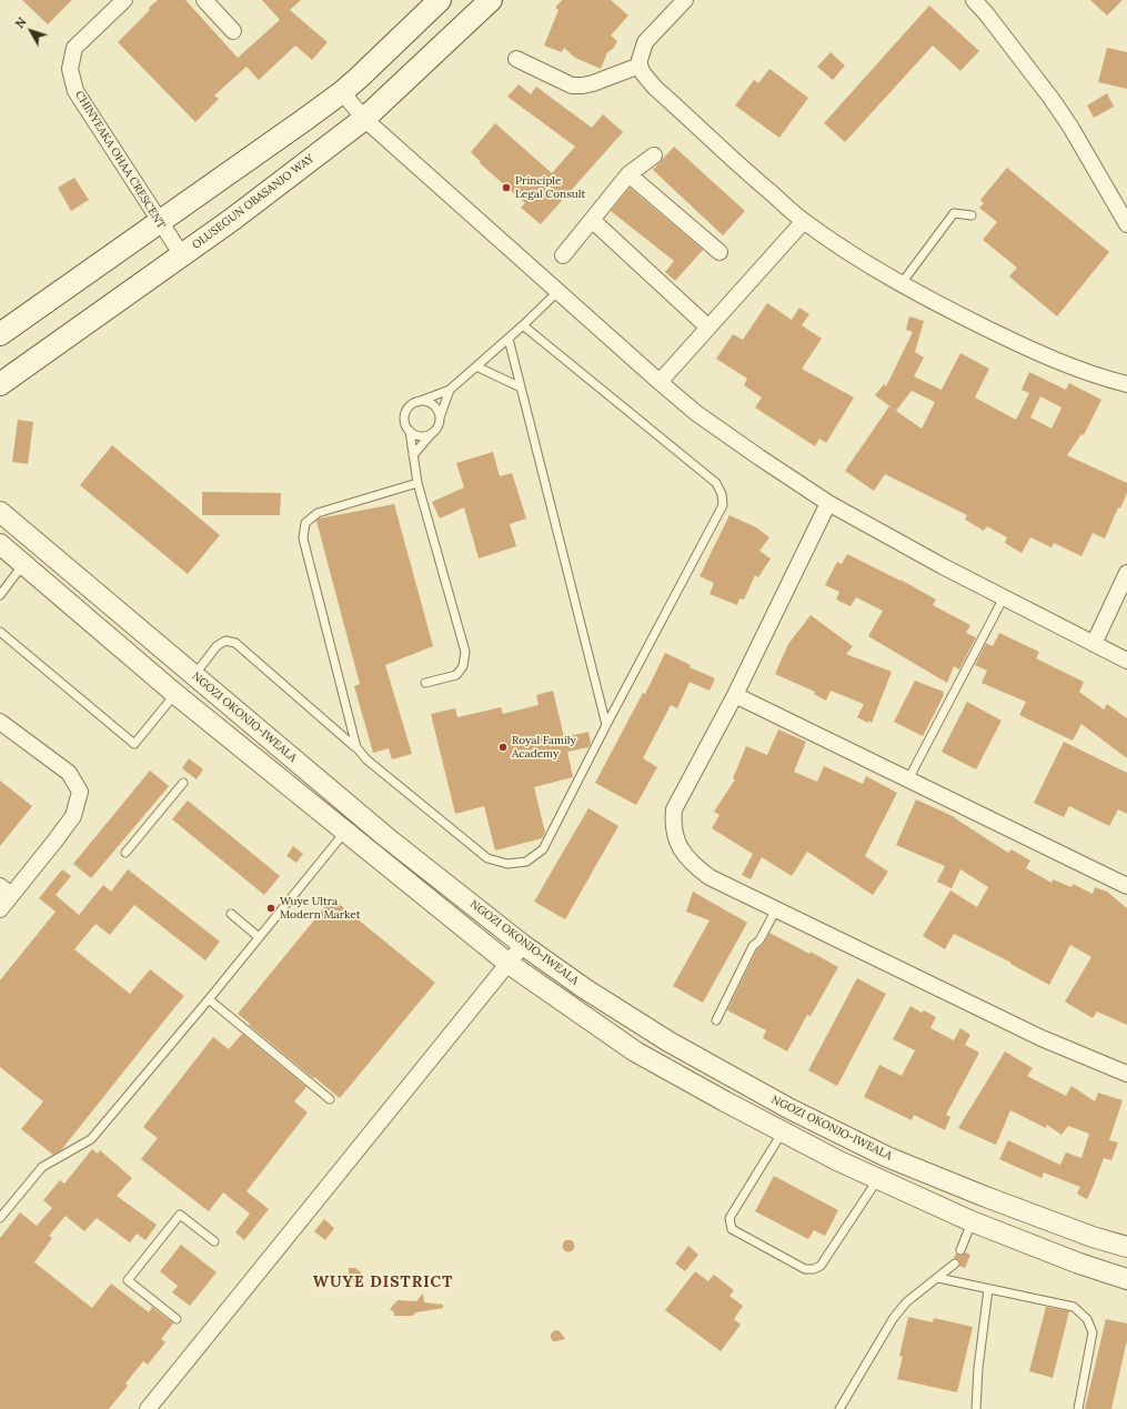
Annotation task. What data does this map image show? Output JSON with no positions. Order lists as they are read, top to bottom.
{
  "streets": {
    "main road": ["OLUSEGUN OBASANJO WAY"],
    "street": ["CHINYEAKA OHAA CRESCENT", "NGOZI OKONJO-IWEALA"]
  },
  "crossings": [
    ["CHINYEAKA OHAA CRESCENT", "OLUSEGUN OBASANJO WAY"]
  ],
  "districts": ["WUYE DISTRICT"],
  "places": ["Principle Legal Consult", "Royal Family Academy", "Wuye Ultra Modern Market"],
  "north": "top left"
}
